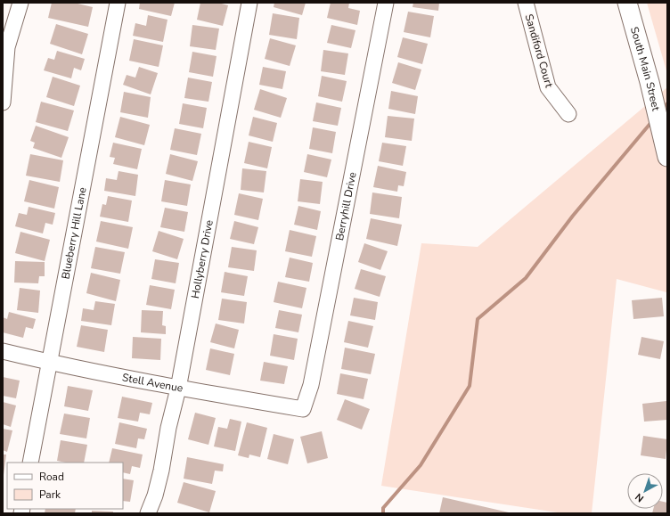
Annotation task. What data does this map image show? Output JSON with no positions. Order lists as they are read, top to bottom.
{
  "streets": {
    "main road": ["South Main Street"],
    "street": [
      "Sandiford Court",
      "Berryhill Drive",
      "Blueberry Hill Lane",
      "Hollyberry Drive",
      "Stell Avenue"
    ]
  },
  "crossings": [
    ["Berryhill Drive", "Stell Avenue"],
    ["Blueberry Hill Lane", "Stell Avenue"],
    ["Hollyberry Drive", "Stell Avenue"]
  ],
  "legend": ["Road", "Park"],
  "north": "bottom left"
}
